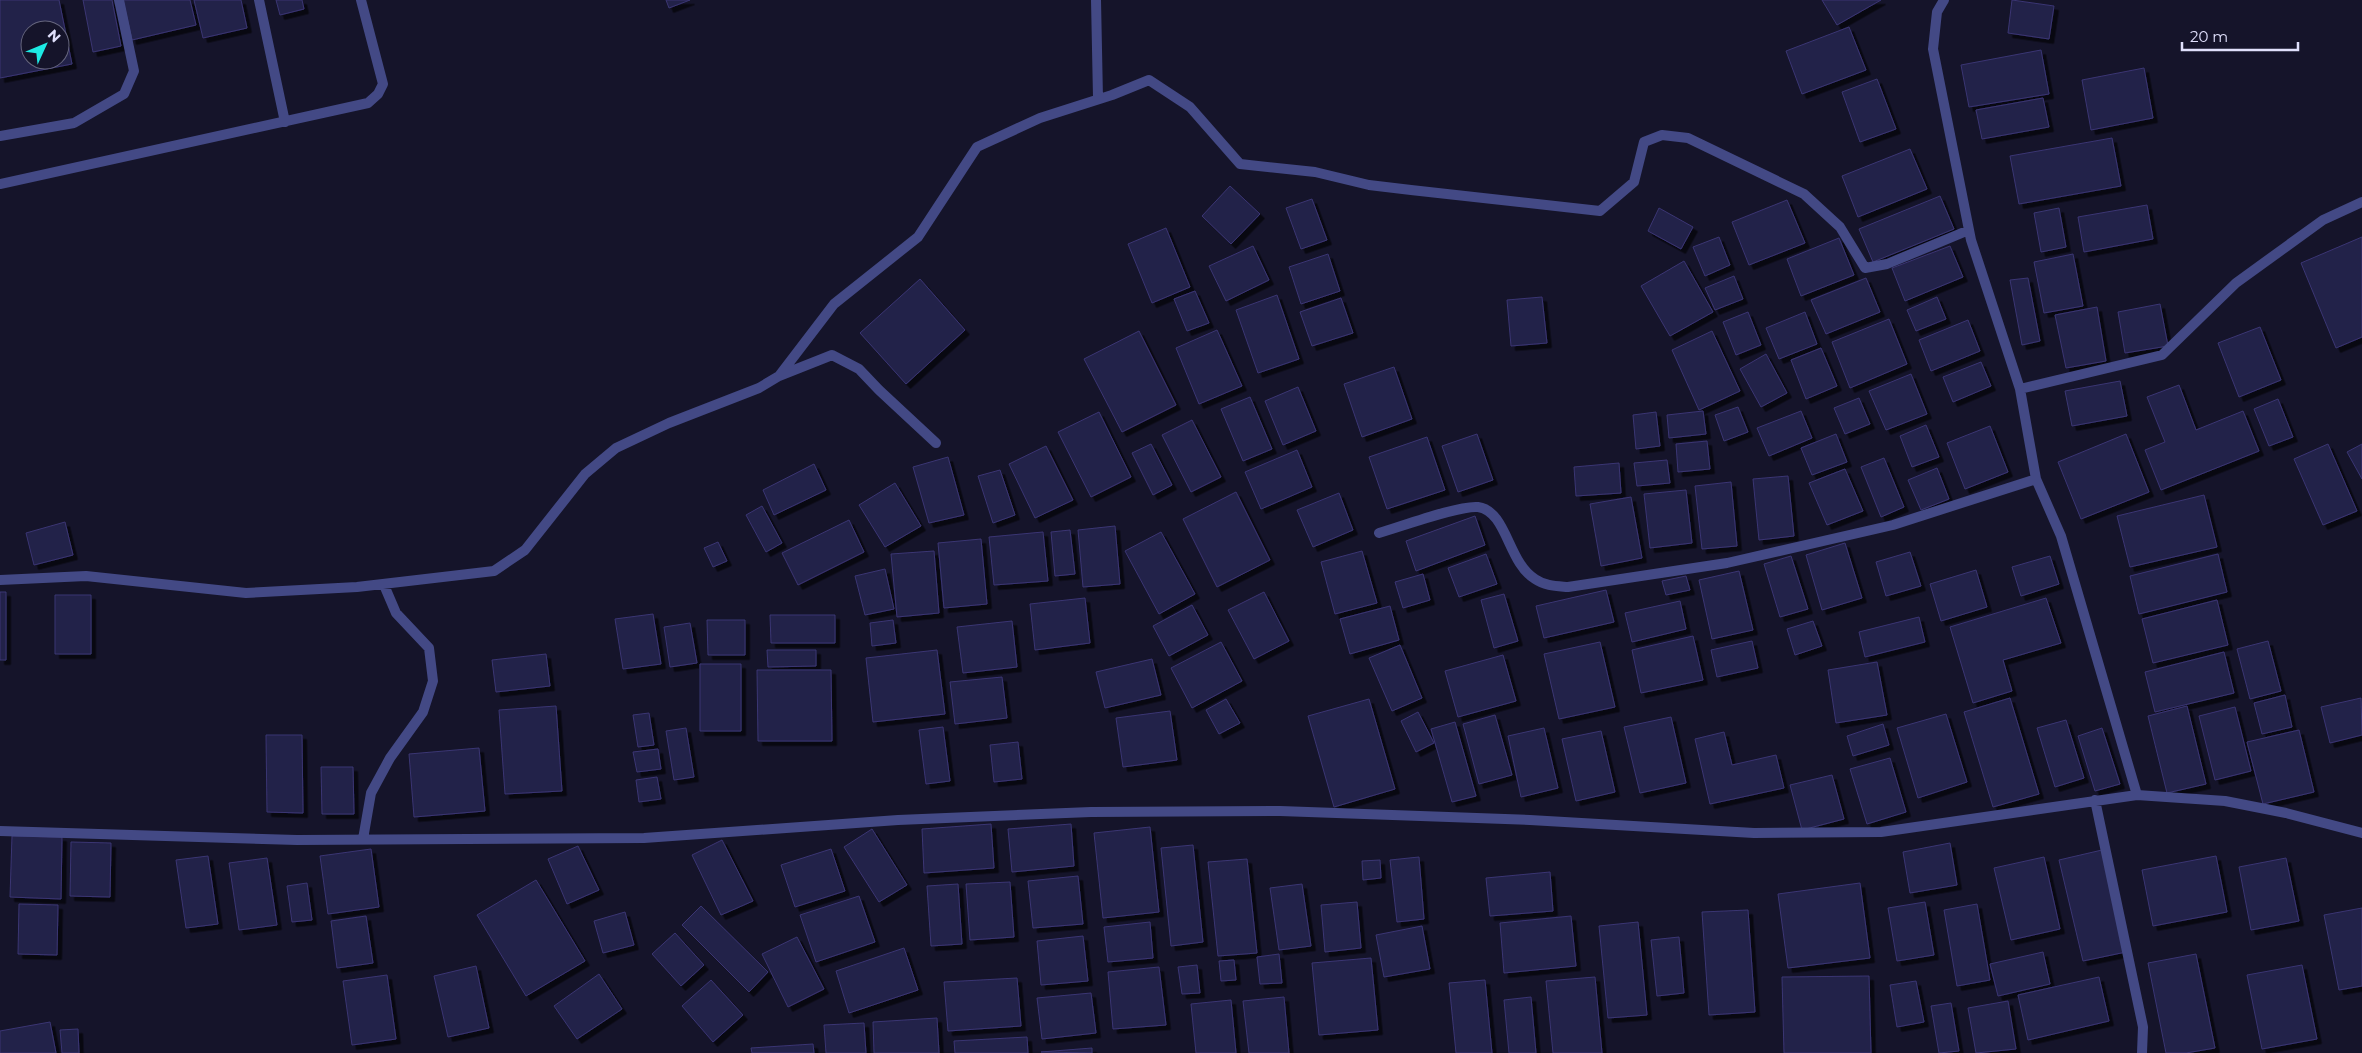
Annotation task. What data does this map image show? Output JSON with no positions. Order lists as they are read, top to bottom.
{
  "scale_bar": "20 m",
  "north": "top right"
}
